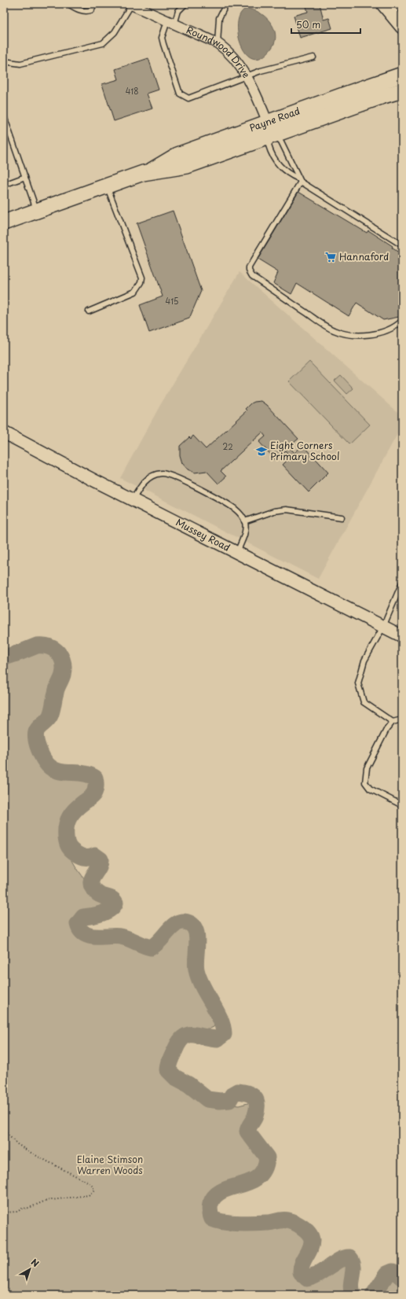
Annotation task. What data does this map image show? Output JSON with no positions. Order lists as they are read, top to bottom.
{
  "streets": {
    "main road": ["Payne Road"],
    "street": ["Roundwood Drive", "Mussey Road"]
  },
  "crossings": [
    ["Roundwood Drive", "Payne Road"]
  ],
  "parks": ["Elaine Stimson Warren Woods"],
  "places": {
    "supermarket": ["Hannaford"],
    "school or university": ["Eight Corners Primary School"]
  },
  "house_numbers": ["418", "415", "22"],
  "scale_bar": "50 m",
  "north": "top right"
}
